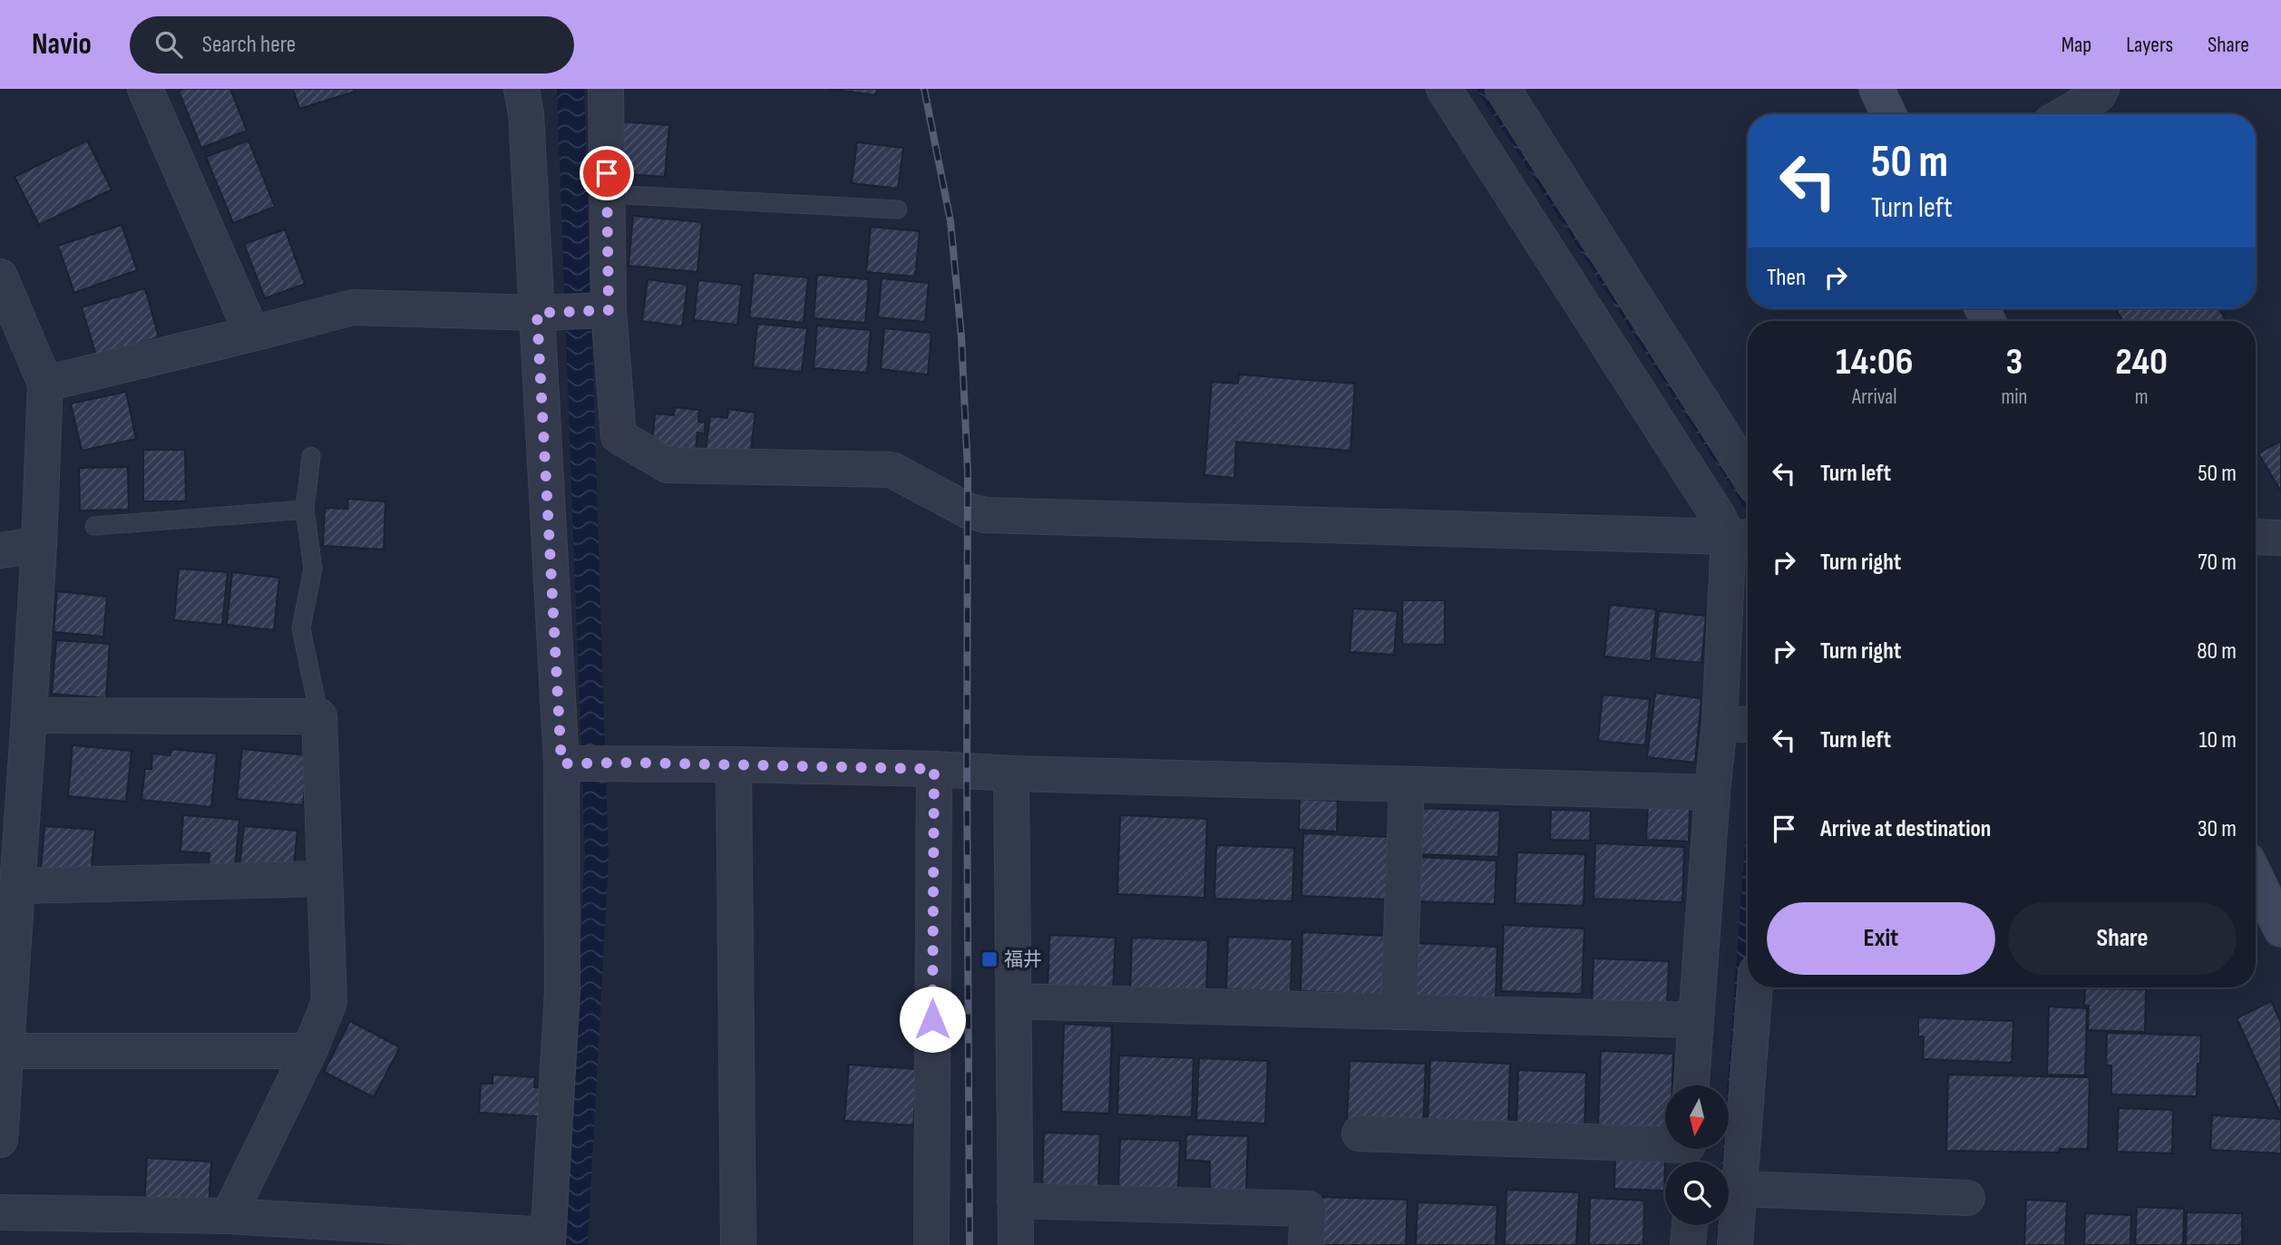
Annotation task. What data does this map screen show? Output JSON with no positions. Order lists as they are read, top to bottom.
{
  "places": {
    "transit": ["福井"]
  },
  "north": "bottom",
  "page": {
    "header": "Navio",
    "search": "Search here",
    "nav": ["Map", "Layers", "Share"],
    "turn": ["50 m", "Turn left"],
    "then": "Then",
    "eta": [
      "14:06",
      "Arrival",
      "3",
      "min",
      "240",
      "m"
    ],
    "list": [
      {
        "name": "Turn left",
        "value": "50 m"
      },
      {
        "name": "Turn right",
        "value": "70 m"
      },
      {
        "name": "Turn right",
        "value": "80 m"
      },
      {
        "name": "Turn left",
        "value": "10 m"
      },
      {
        "name": "Arrive at destination",
        "value": "30 m"
      }
    ],
    "buttons": ["Exit", "Share"]
  }
}
